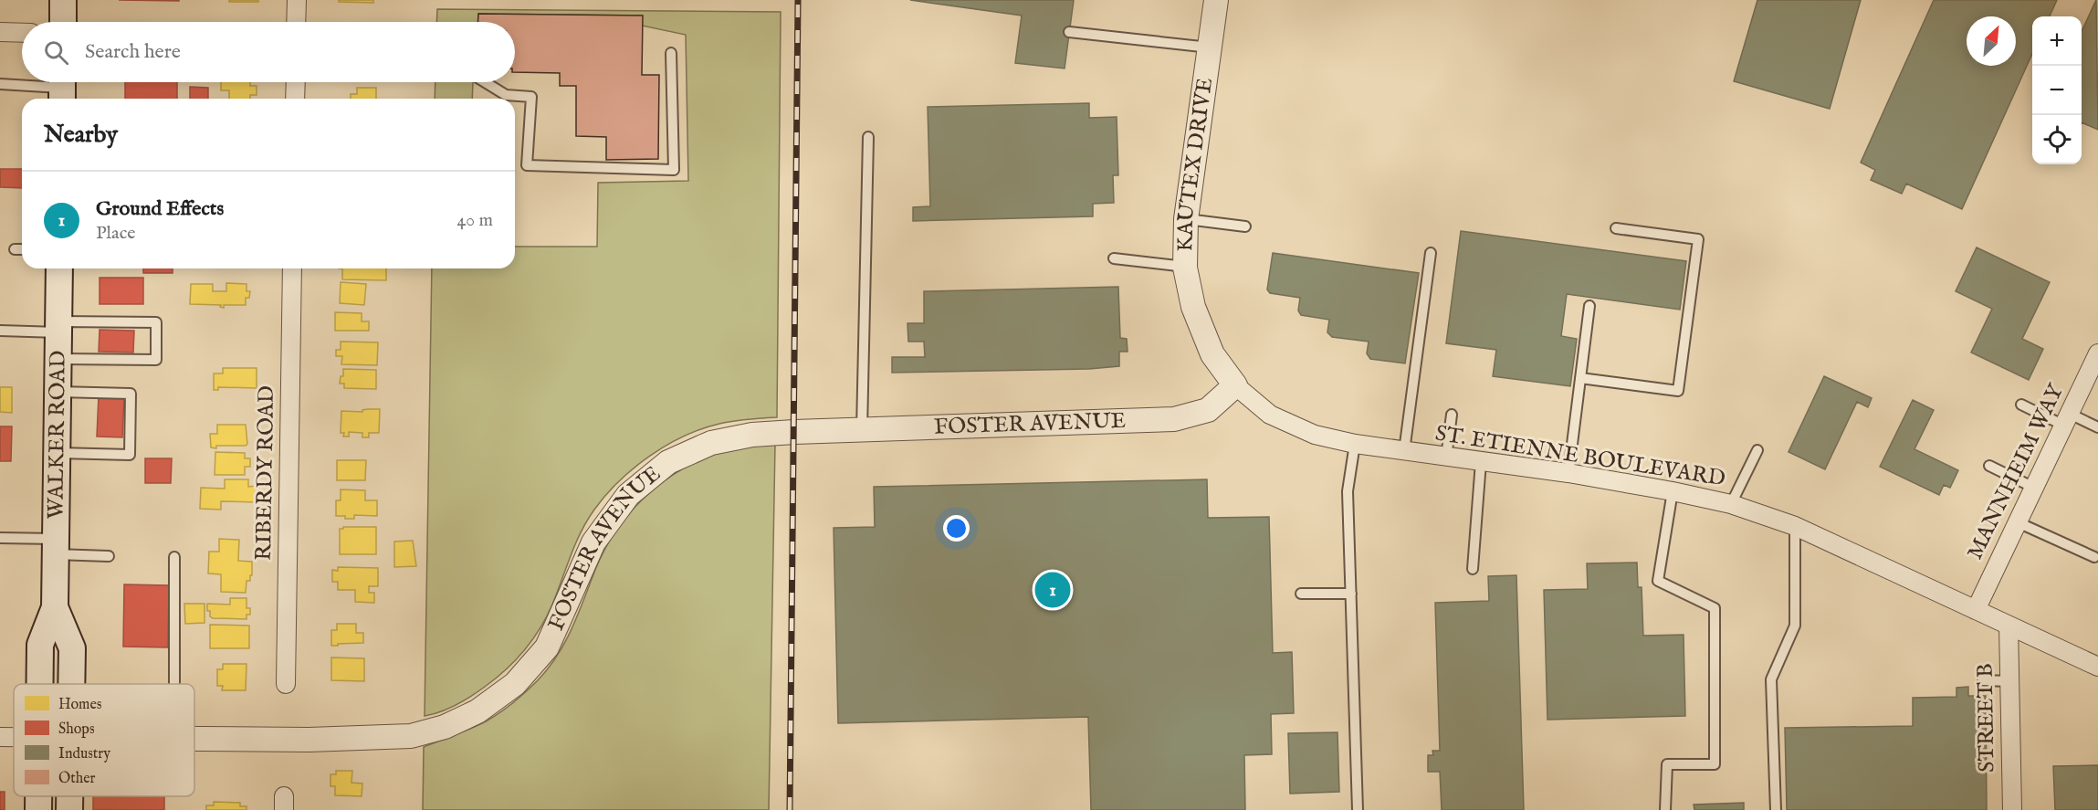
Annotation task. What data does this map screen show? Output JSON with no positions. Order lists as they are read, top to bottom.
{
  "streets": {
    "main road": ["WALKER ROAD"],
    "street": [
      "KAUTEX DRIVE",
      "FOSTER AVENUE",
      "ST. ETIENNE BOULEVARD",
      "MANNHEIM WAY",
      "RIBERDY ROAD",
      "STREET B"
    ]
  },
  "crossings": [
    ["KAUTEX DRIVE", "FOSTER AVENUE"],
    ["KAUTEX DRIVE", "ST. ETIENNE BOULEVARD"],
    ["FOSTER AVENUE", "ST. ETIENNE BOULEVARD"],
    ["ST. ETIENNE BOULEVARD", "MANNHEIM WAY"],
    ["ST. ETIENNE BOULEVARD", "STREET B"]
  ],
  "legend": [
    "Homes",
    "Shops",
    "Industry",
    "Other"
  ],
  "north": "top right",
  "page": {
    "map_buttons": ["+", "−"],
    "search": "Search here",
    "heading": "Nearby",
    "list": [
      {
        "mark": "1",
        "name": "Ground Effects",
        "note": "Place",
        "value": "40 m"
      }
    ],
    "pins": "1"
  }
}
